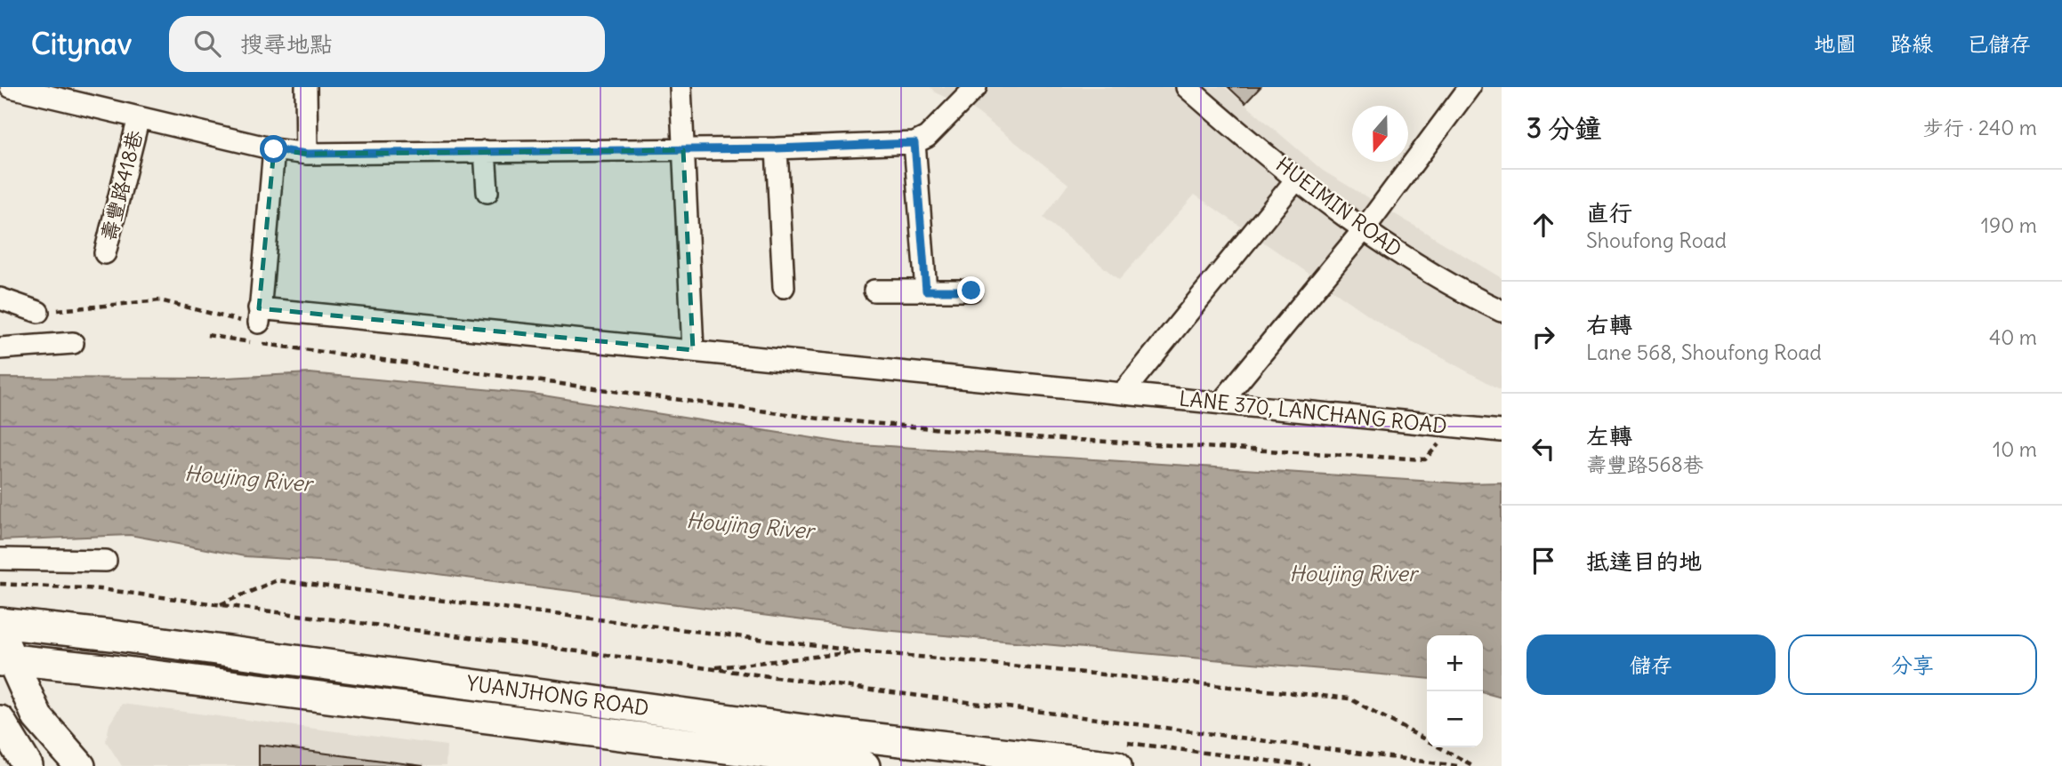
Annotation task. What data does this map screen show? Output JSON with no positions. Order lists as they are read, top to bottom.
{
  "streets": {
    "street": [
      "壽豐路418巷",
      "HUEIMIN ROAD",
      "LANE 370, LANCHANG ROAD",
      "YUANJHONG ROAD"
    ]
  },
  "water": ["Houjing River"],
  "north": "bottom",
  "page": {
    "header": "Citynav",
    "search": "搜尋地點",
    "nav": ["地圖", "路線", "已儲存"],
    "heading": ["3 分鐘", "步行 · 240 m"],
    "list": [
      ["直行", "Shoufong Road", "190 m"],
      ["右轉", "Lane 568, Shoufong Road", "40 m"],
      ["左轉", "壽豐路568巷", "10 m"],
      "抵達目的地"
    ],
    "buttons": ["儲存", "分享"],
    "map_buttons": ["+", "−"]
  }
}
